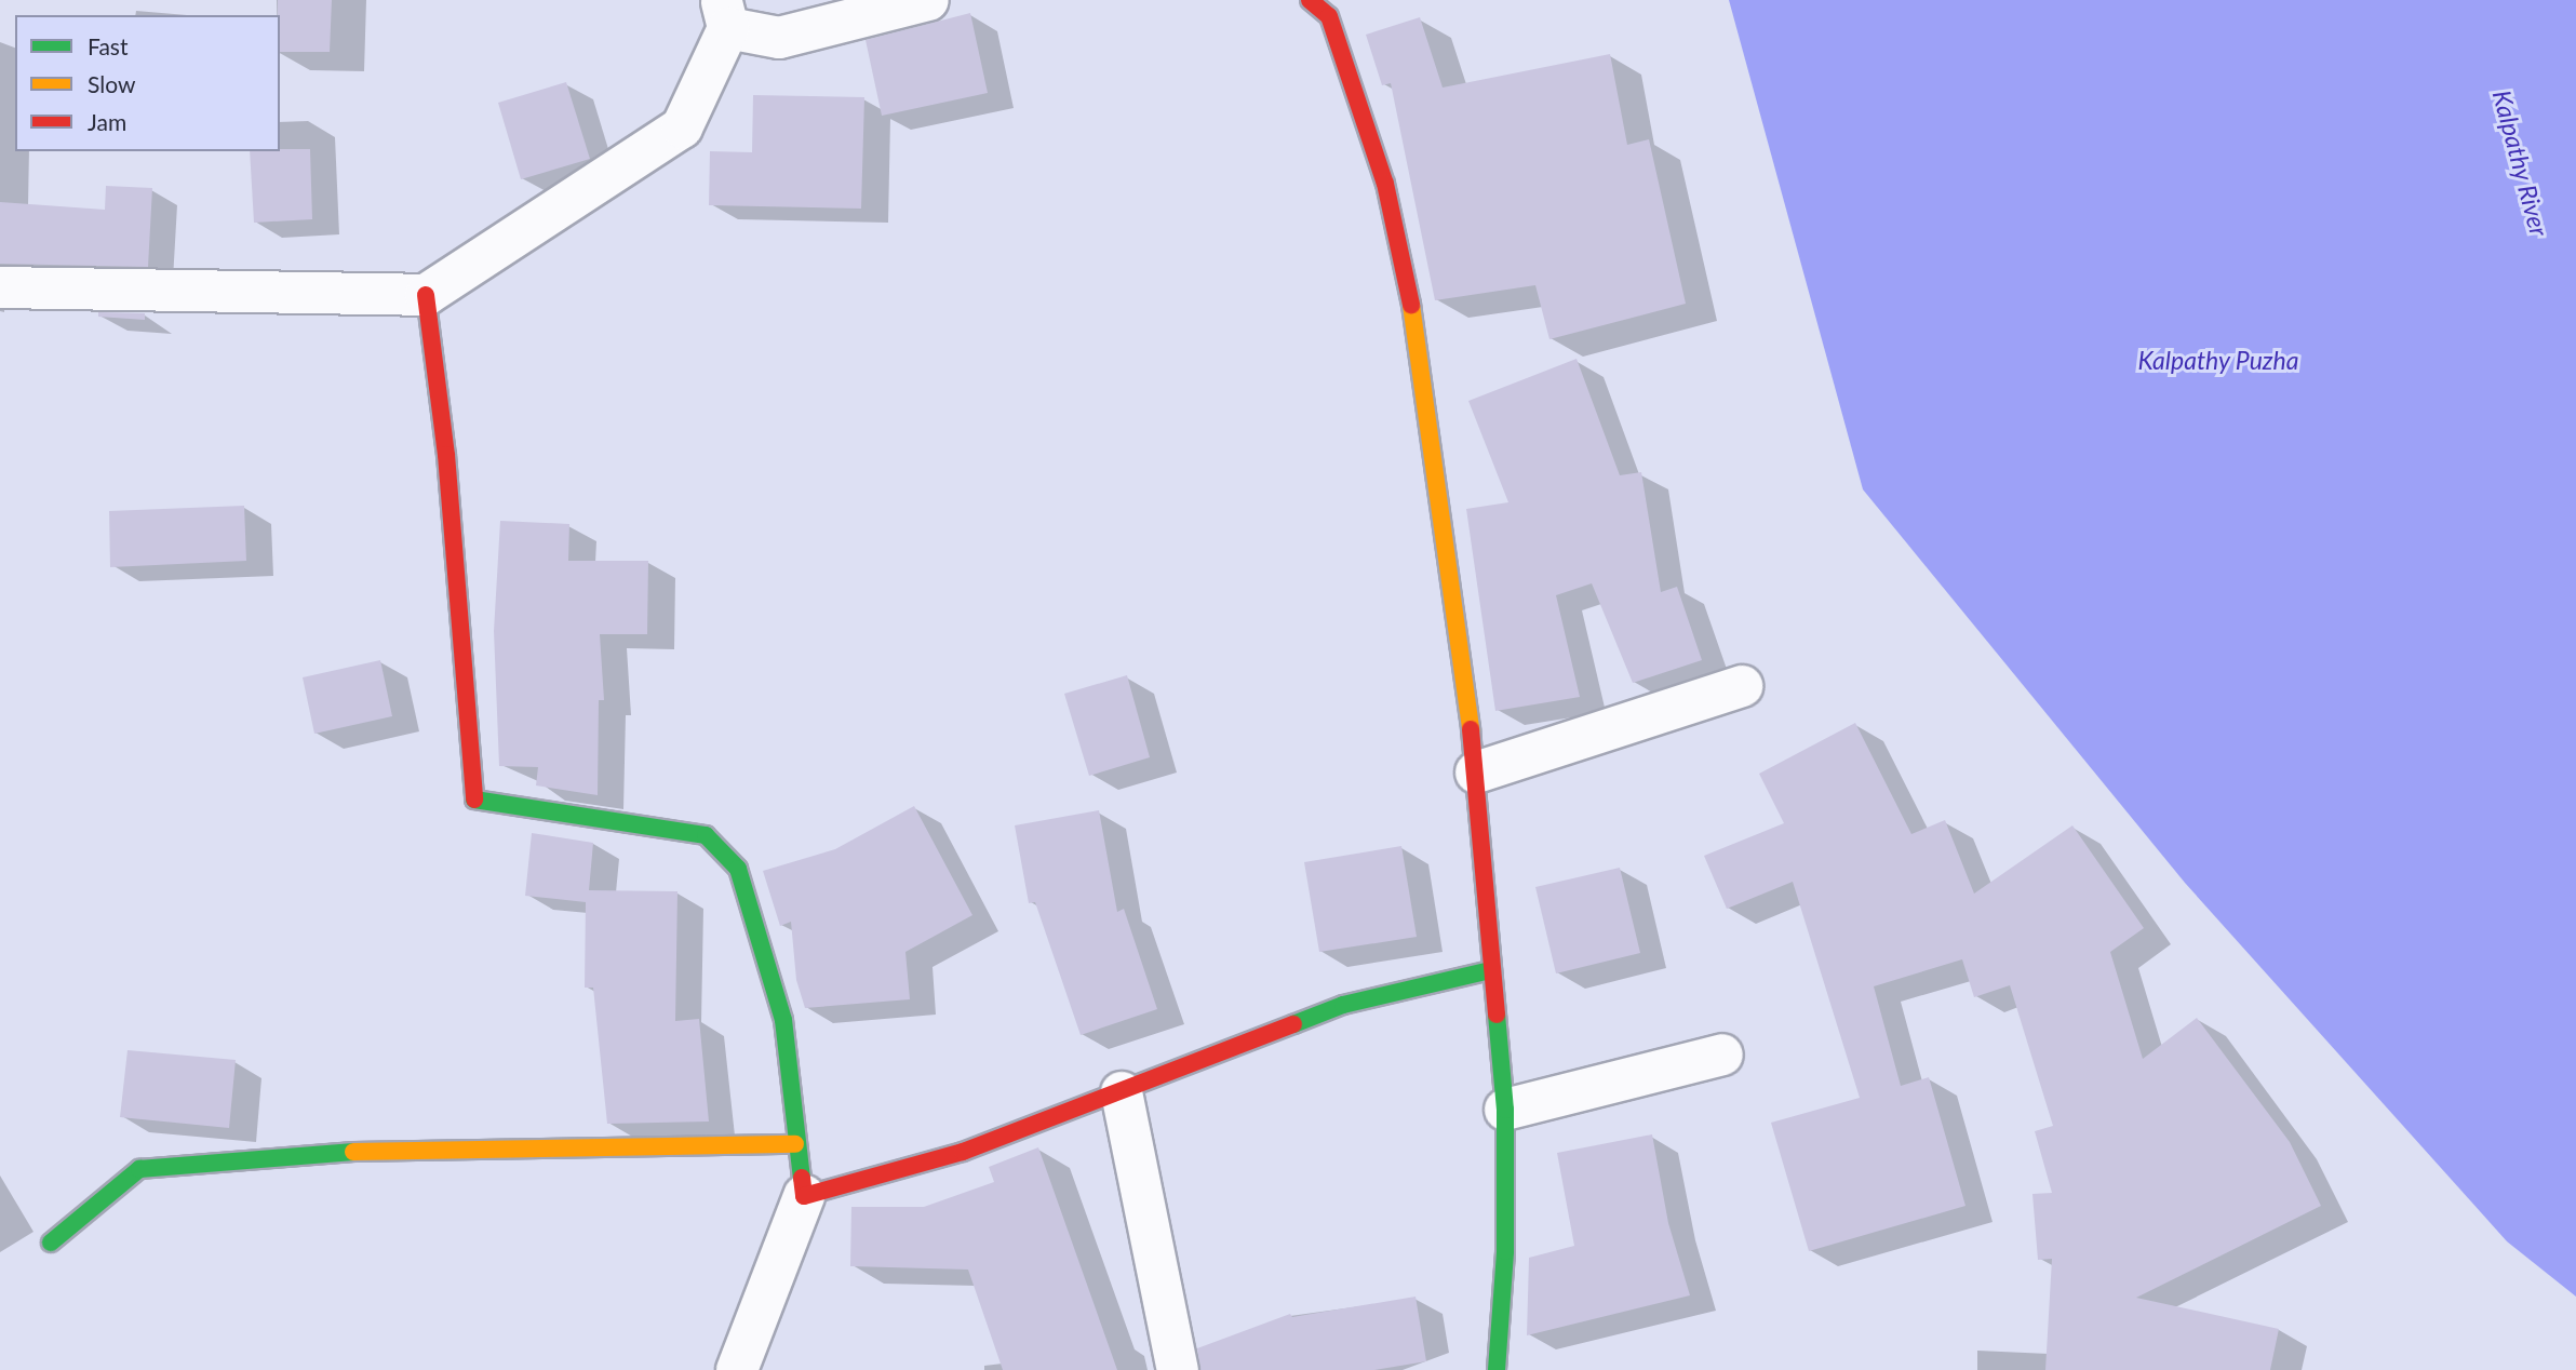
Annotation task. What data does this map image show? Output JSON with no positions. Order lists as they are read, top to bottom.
{
  "water": ["Kalpathy River", "Kalpathy Puzha"],
  "legend": ["Fast", "Slow", "Jam"]
}
